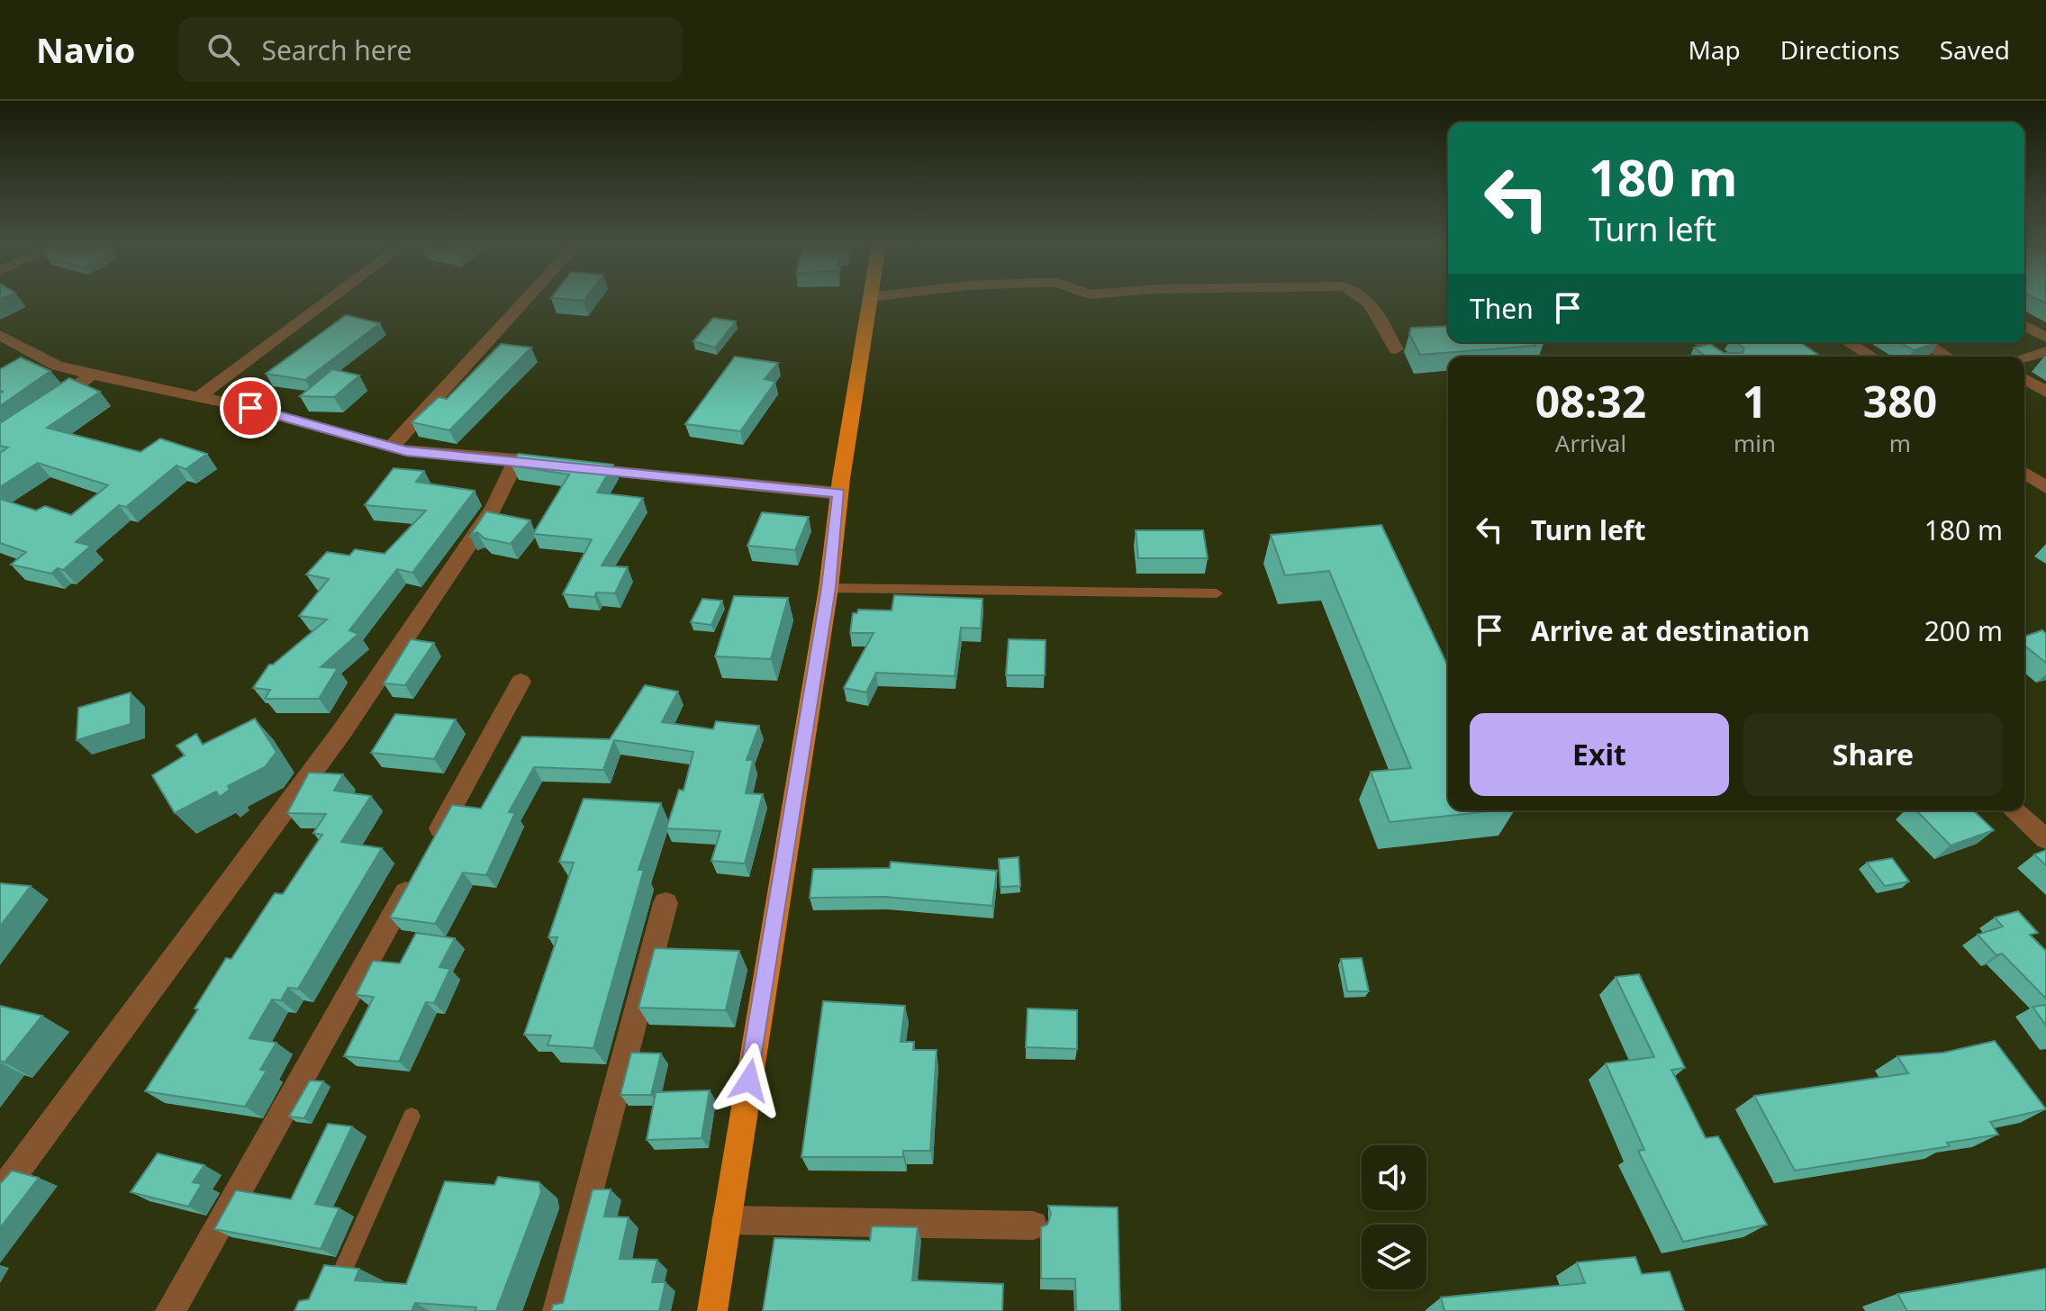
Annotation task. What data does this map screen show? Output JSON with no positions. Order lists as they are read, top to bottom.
{
  "page": {
    "header": "Navio",
    "search": "Search here",
    "nav": ["Map", "Directions", "Saved"],
    "turn": ["180 m", "Turn left"],
    "then": "Then",
    "eta": [
      "08:32",
      "Arrival",
      "1",
      "min",
      "380",
      "m"
    ],
    "list": [
      {
        "name": "Turn left",
        "value": "180 m"
      },
      {
        "name": "Arrive at destination",
        "value": "200 m"
      }
    ],
    "buttons": ["Exit", "Share"]
  }
}
